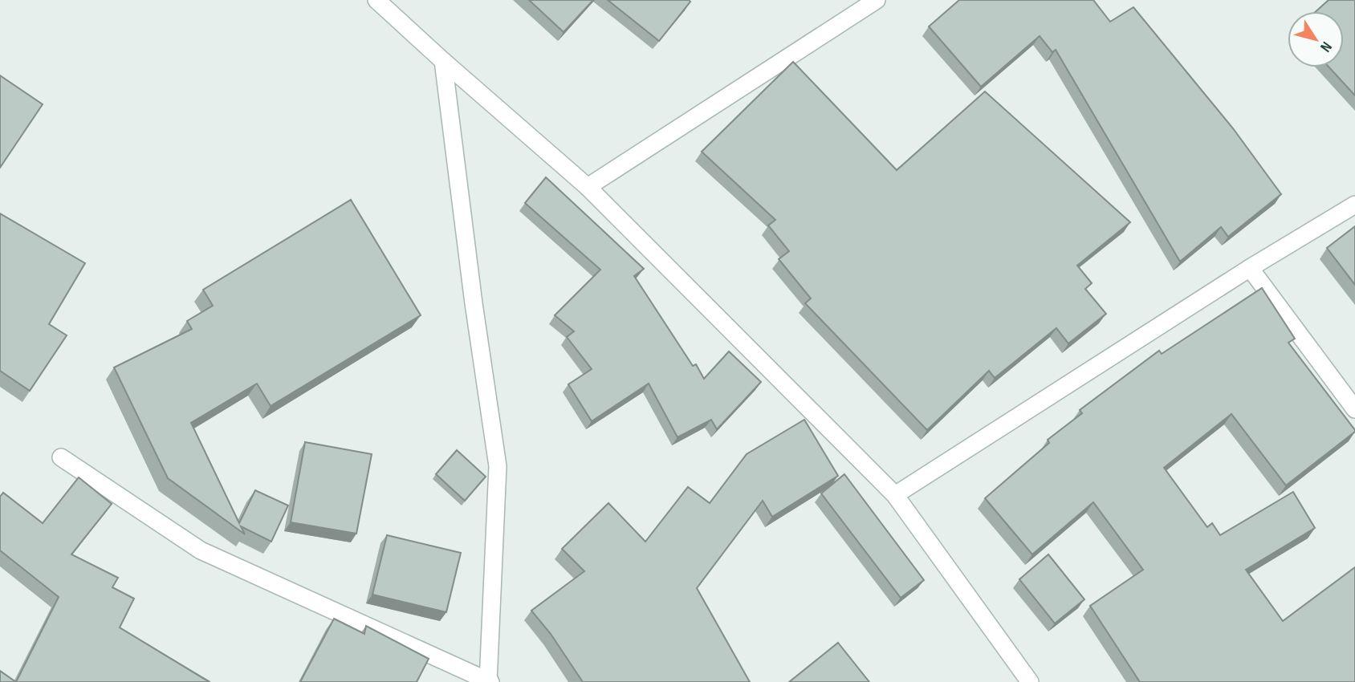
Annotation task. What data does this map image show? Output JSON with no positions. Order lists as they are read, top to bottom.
{
  "north": "bottom right"
}
